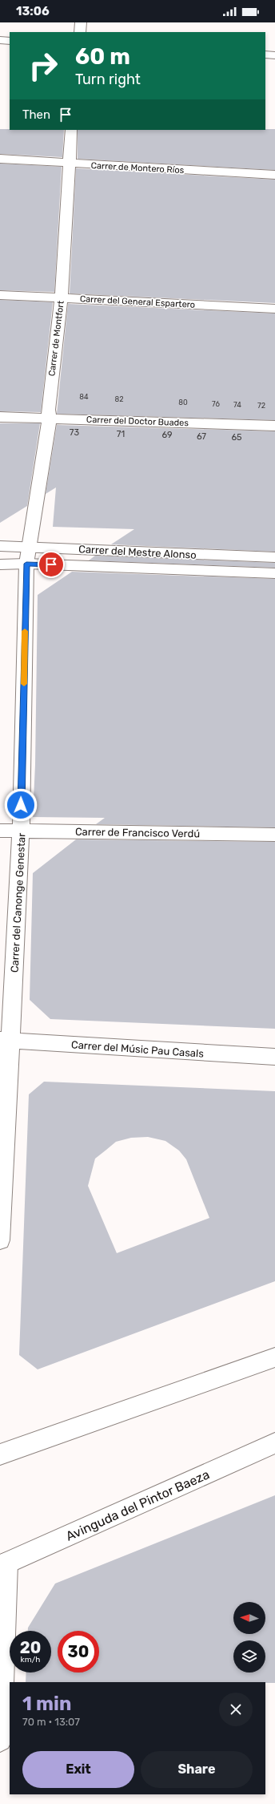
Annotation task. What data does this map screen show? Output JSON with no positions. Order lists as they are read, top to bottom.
{
  "streets": {
    "street": [
      "Carrer de Montero Ríos",
      "Carrer del General Espartero",
      "Carrer de Montfort",
      "Carrer del Doctor Buades",
      "Carrer del Mestre Alonso",
      "Carrer de Francisco Verdú",
      "Carrer del Canonge Genestar",
      "Carrer del Músic Pau Casals",
      "Avinguda del Pintor Baeza"
    ]
  },
  "crossings": [
    ["Carrer de Montero Ríos", "Carrer de Montfort"],
    ["Carrer del General Espartero", "Carrer de Montfort"],
    ["Carrer de Montfort", "Carrer del Doctor Buades"],
    ["Carrer de Montfort", "Carrer del Mestre Alonso"],
    ["Carrer de Montfort", "Carrer del Canonge Genestar"],
    ["Carrer del Mestre Alonso", "Carrer del Canonge Genestar"],
    ["Carrer de Francisco Verdú", "Carrer del Canonge Genestar"],
    ["Carrer del Canonge Genestar", "Carrer del Músic Pau Casals"]
  ],
  "house_numbers": [
    "84",
    "82",
    "80",
    "76",
    "74",
    "72",
    "73",
    "71",
    "69",
    "67",
    "65"
  ],
  "north": "left",
  "page": {
    "status": "13:06",
    "turn": ["60 m", "Turn right"],
    "then": "Then",
    "speed": "20 km/h",
    "limit": "30",
    "heading": ["1 min", "70 m · 13:07"],
    "buttons": ["Exit", "Share"]
  }
}
